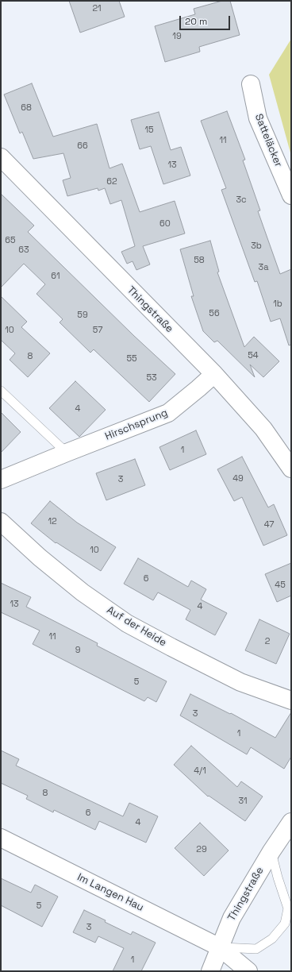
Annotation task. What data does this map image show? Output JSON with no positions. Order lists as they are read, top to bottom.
{
  "streets": {
    "street": [
      "Satteläcker",
      "Thingstraße",
      "Hirschsprung",
      "Auf der Heide",
      "Im Langen Hau"
    ]
  },
  "crossings": [
    ["Thingstraße", "Hirschsprung"],
    ["Thingstraße", "Im Langen Hau"]
  ],
  "house_numbers": [
    "21",
    "19",
    "68",
    "15",
    "11",
    "66",
    "13",
    "62",
    "3c",
    "60",
    "65",
    "3b",
    "63",
    "58",
    "3a",
    "61",
    "1b",
    "56",
    "59",
    "10",
    "57",
    "54",
    "8",
    "55",
    "53",
    "4",
    "1",
    "49",
    "3",
    "12",
    "47",
    "10",
    "6",
    "45",
    "13",
    "4",
    "11",
    "2",
    "9",
    "5",
    "3",
    "1",
    "4/1",
    "8",
    "31",
    "6",
    "4",
    "29",
    "5",
    "3",
    "1"
  ],
  "scale_bar": "20 m"
}
